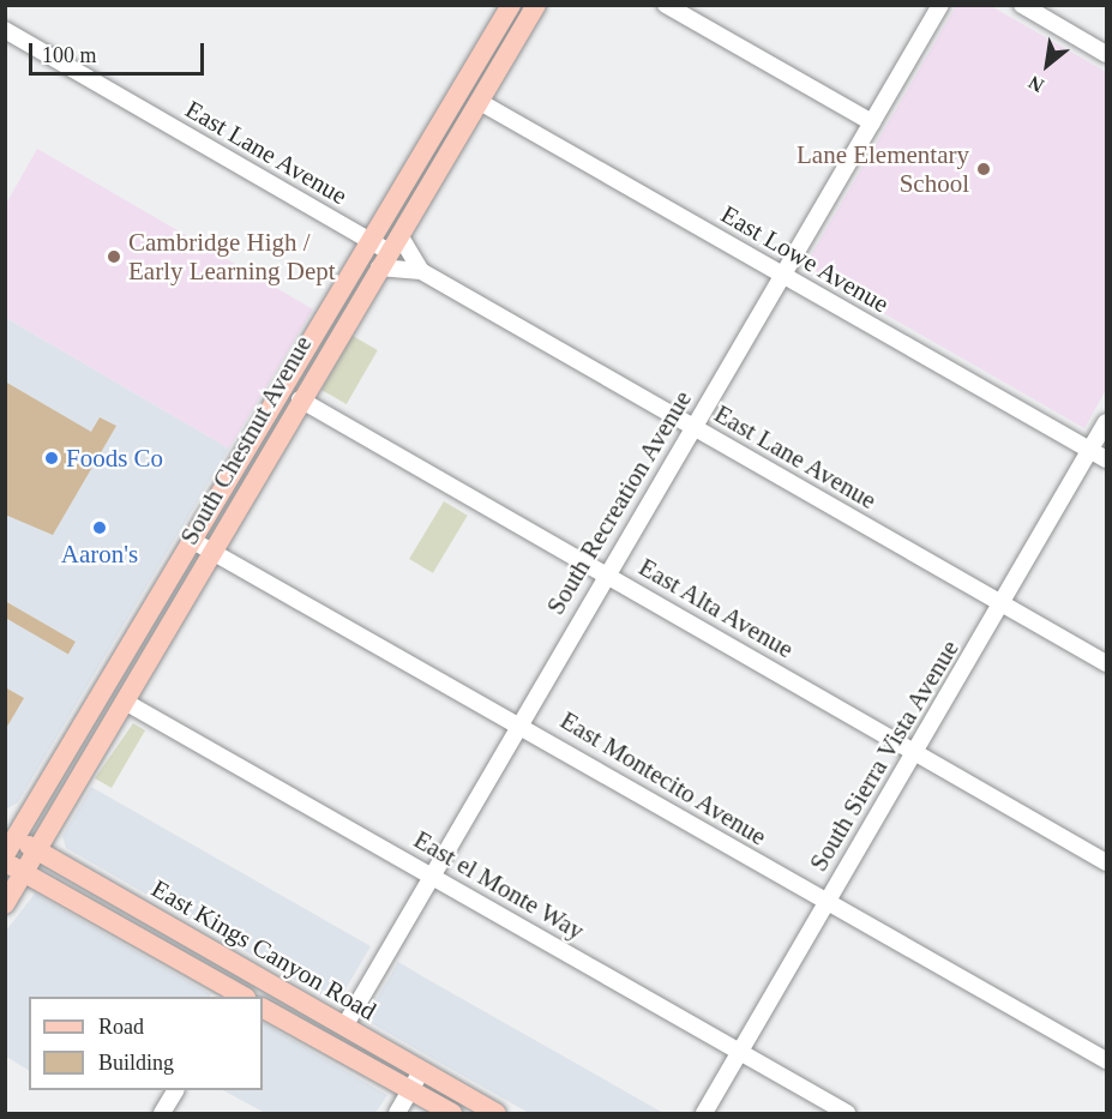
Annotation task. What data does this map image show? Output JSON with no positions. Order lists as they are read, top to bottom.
{
  "streets": {
    "main road": ["South Chestnut Avenue", "East Kings Canyon Road"],
    "street": [
      "East Lane Avenue",
      "East Lowe Avenue",
      "South Recreation Avenue",
      "East Alta Avenue",
      "South Sierra Vista Avenue",
      "East Montecito Avenue",
      "East el Monte Way"
    ]
  },
  "crossings": [
    ["East Lane Avenue", "South Chestnut Avenue"],
    ["East Lane Avenue", "South Recreation Avenue"],
    ["East Lane Avenue", "South Sierra Vista Avenue"],
    ["East Lowe Avenue", "South Chestnut Avenue"],
    ["East Lowe Avenue", "South Recreation Avenue"],
    ["East Lowe Avenue", "South Sierra Vista Avenue"],
    ["South Chestnut Avenue", "East Alta Avenue"],
    ["South Chestnut Avenue", "East Montecito Avenue"],
    ["South Chestnut Avenue", "East el Monte Way"],
    ["South Chestnut Avenue", "East Kings Canyon Road"],
    ["South Recreation Avenue", "East Alta Avenue"],
    ["South Recreation Avenue", "East Montecito Avenue"],
    ["South Recreation Avenue", "East el Monte Way"],
    ["South Recreation Avenue", "East Kings Canyon Road"],
    ["East Alta Avenue", "South Sierra Vista Avenue"],
    ["South Sierra Vista Avenue", "East Montecito Avenue"],
    ["South Sierra Vista Avenue", "East el Monte Way"]
  ],
  "places": [
    "Lane Elementary School",
    "Cambridge High / Early Learning Dept",
    "Foods Co",
    "Aaron's"
  ],
  "legend": ["Road", "Building"],
  "scale_bar": "100 m",
  "north": "bottom left"
}
